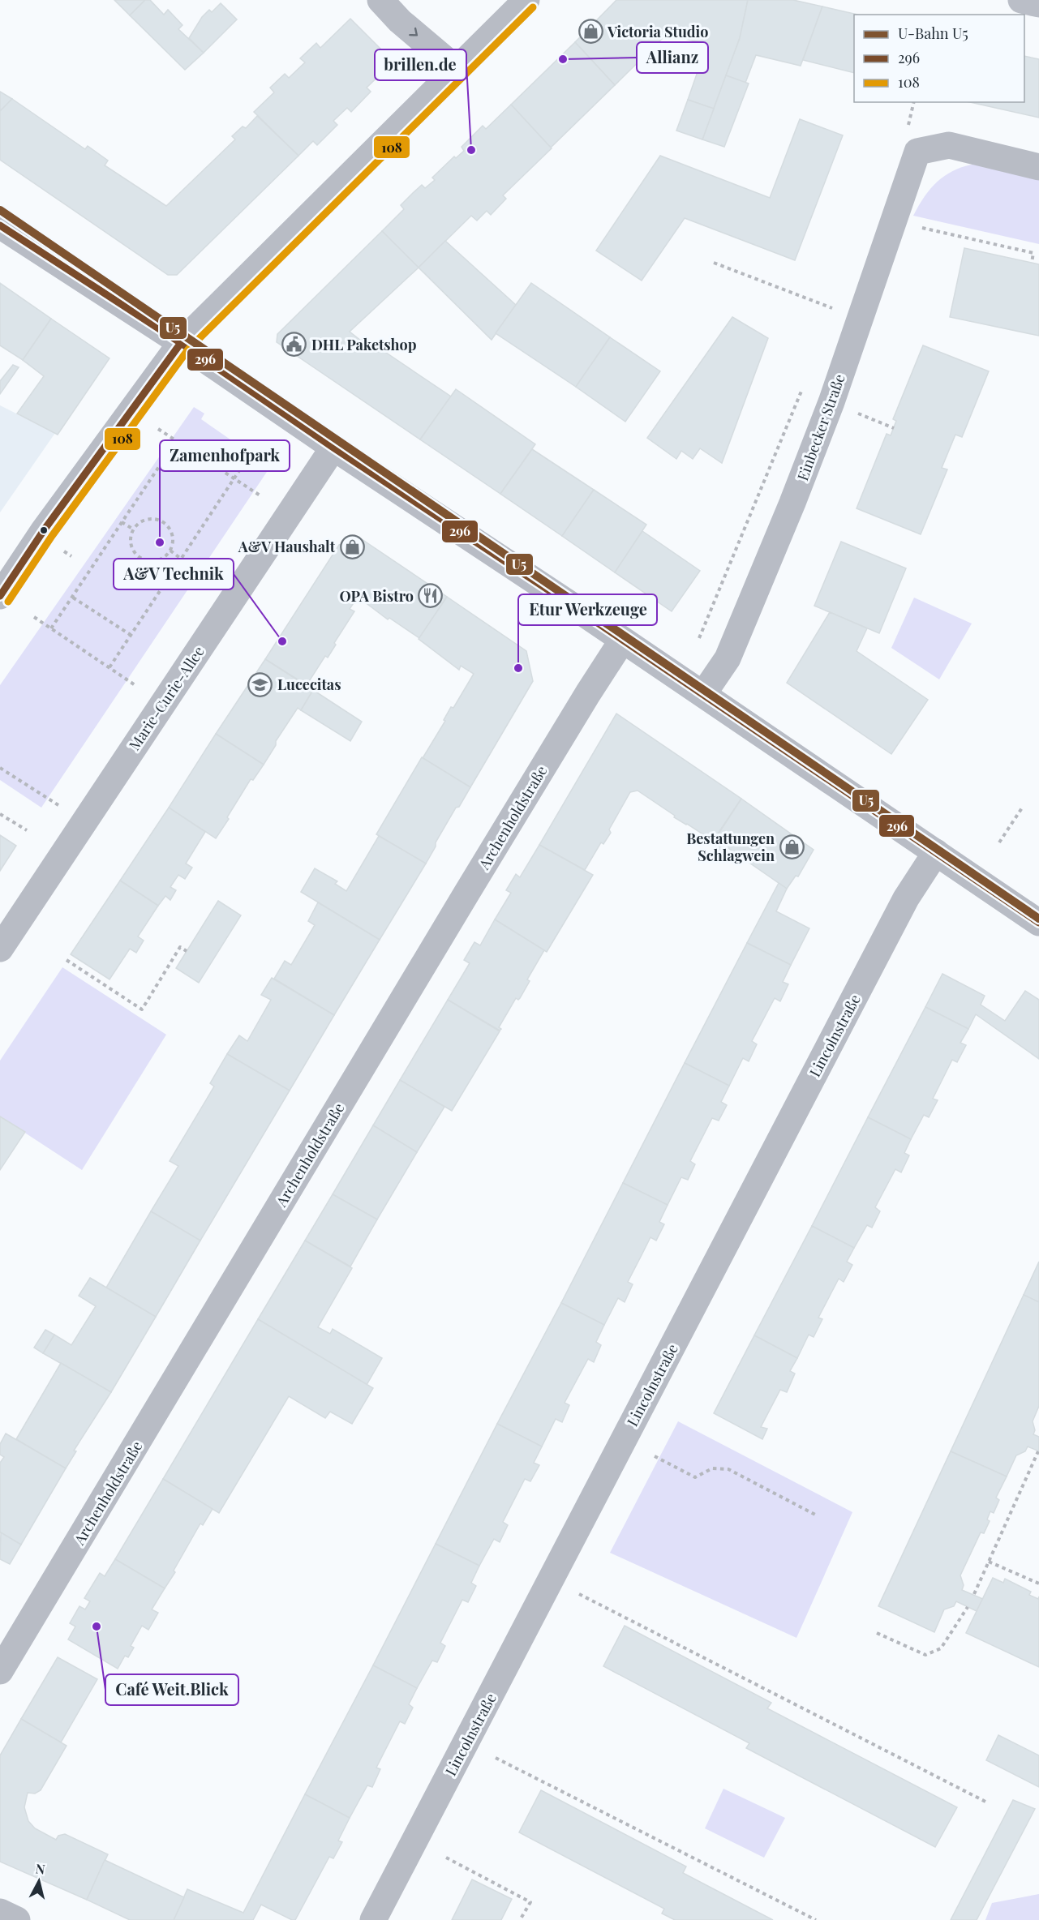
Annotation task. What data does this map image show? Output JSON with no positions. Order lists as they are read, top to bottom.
{
  "streets": {
    "street": [
      "Einbecker Straße",
      "Marie-Curie-Allee",
      "Archenholdstraße",
      "Lincolnstraße"
    ]
  },
  "places": {
    "shop": ["Victoria Studio", "A&V Haushalt", "Bestattungen Schlagwein"],
    "other": [
      "Allianz",
      "brillen.de",
      "Zamenhofpark",
      "A&V Technik",
      "Etur Werkzeuge",
      "Café Weit.Blick"
    ],
    "public building": ["DHL Paketshop"],
    "restaurant": ["OPA Bistro"],
    "school or university": ["Lucecitas"]
  },
  "lines": ["transit line 108", "metro line U5", "transit line 296"],
  "legend": ["U-Bahn U5", "296", "108"],
  "north": "top"
}
